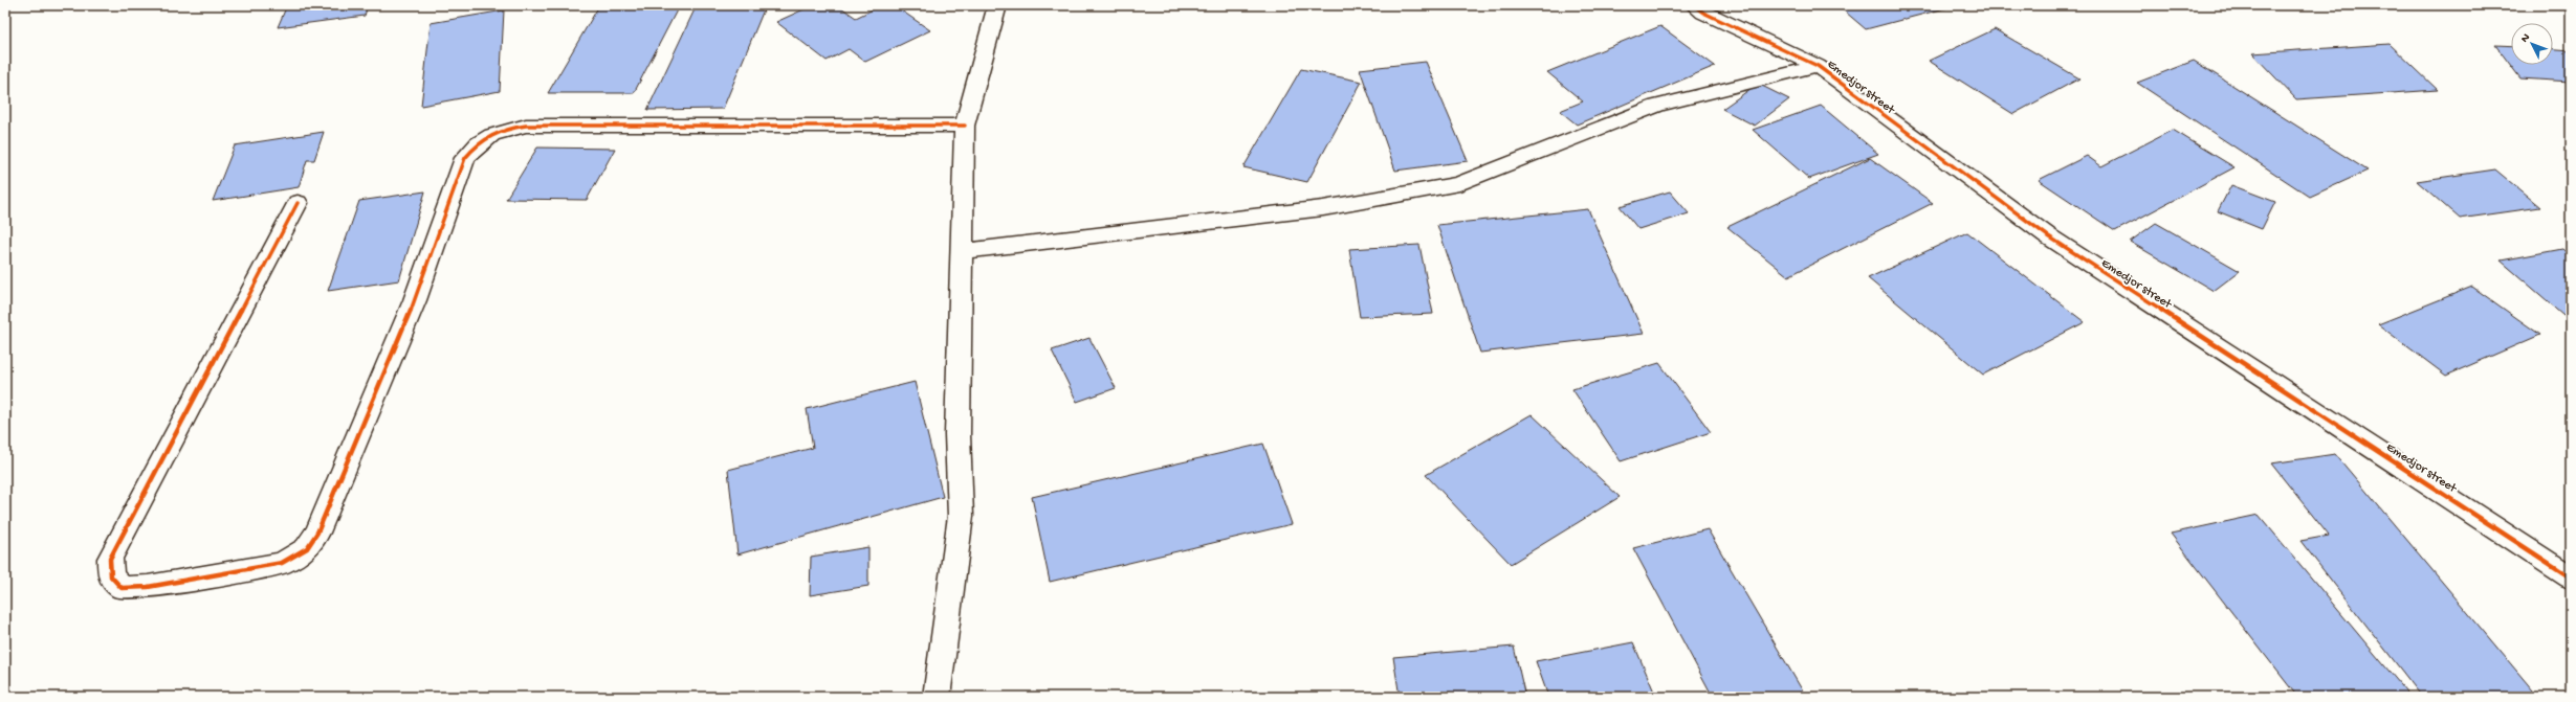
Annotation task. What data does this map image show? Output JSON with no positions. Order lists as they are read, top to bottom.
{
  "streets": {
    "street": ["Emedjor street"]
  },
  "north": "top left"
}
